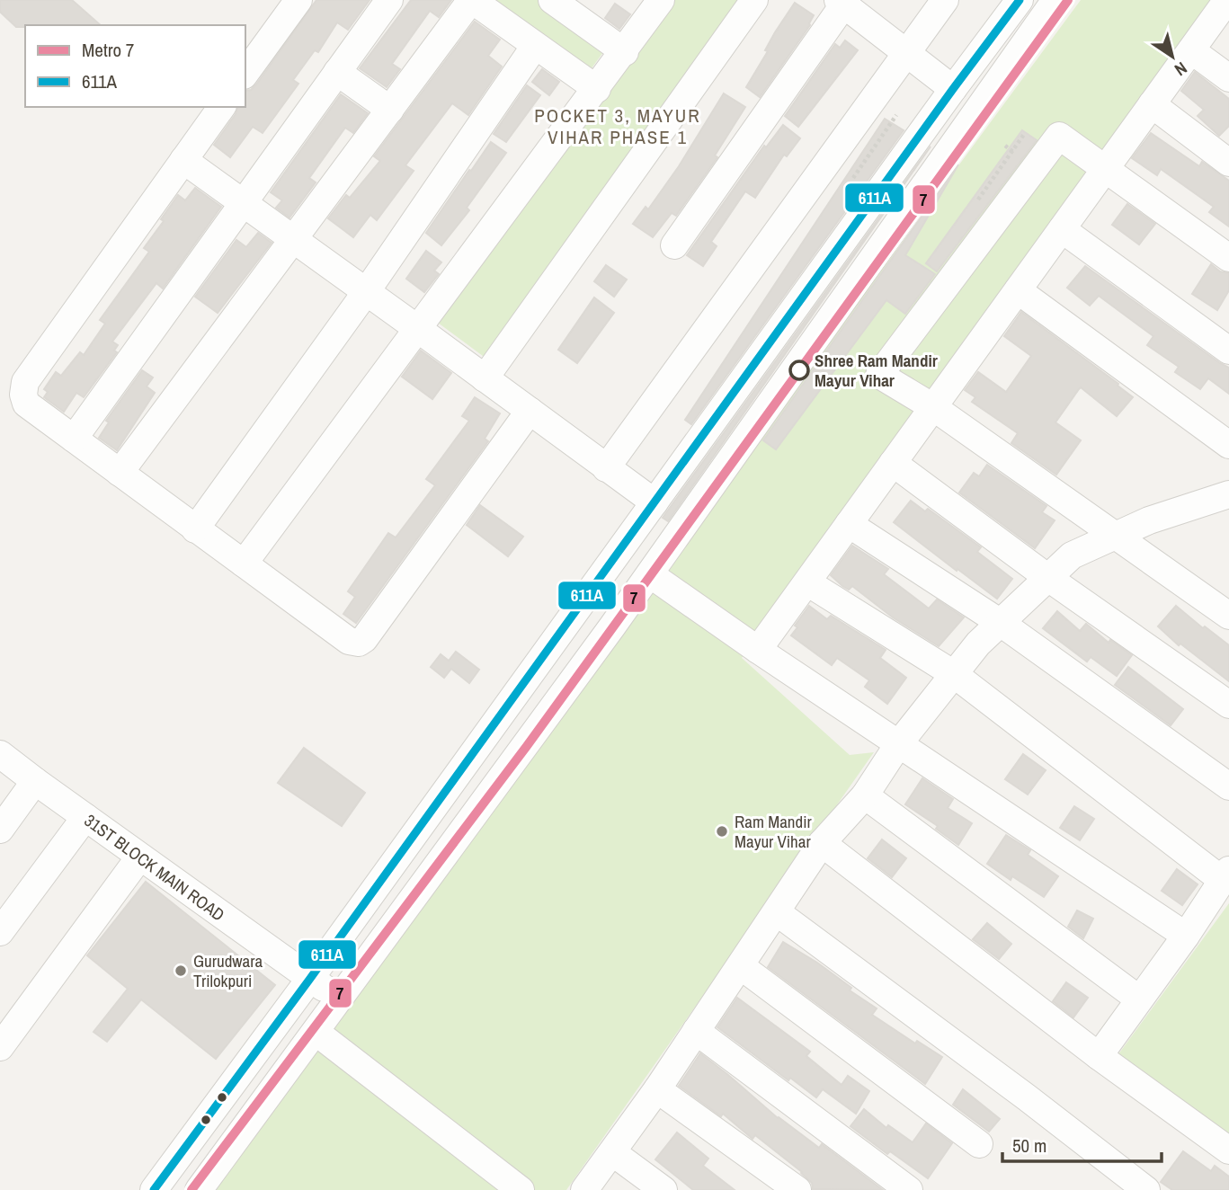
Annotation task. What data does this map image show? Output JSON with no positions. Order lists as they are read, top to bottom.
{
  "streets": {
    "street": ["31ST BLOCK MAIN ROAD"]
  },
  "districts": ["POCKET 3, MAYUR VIHAR PHASE 1"],
  "places": ["Shree Ram Mandir Mayur Vihar", "Ram Mandir Mayur Vihar", "Gurudwara Trilokpuri"],
  "lines": ["metro line 7", "transit line 611A"],
  "legend": ["Metro 7", "611A"],
  "scale_bar": "50 m",
  "north": "bottom right"
}
